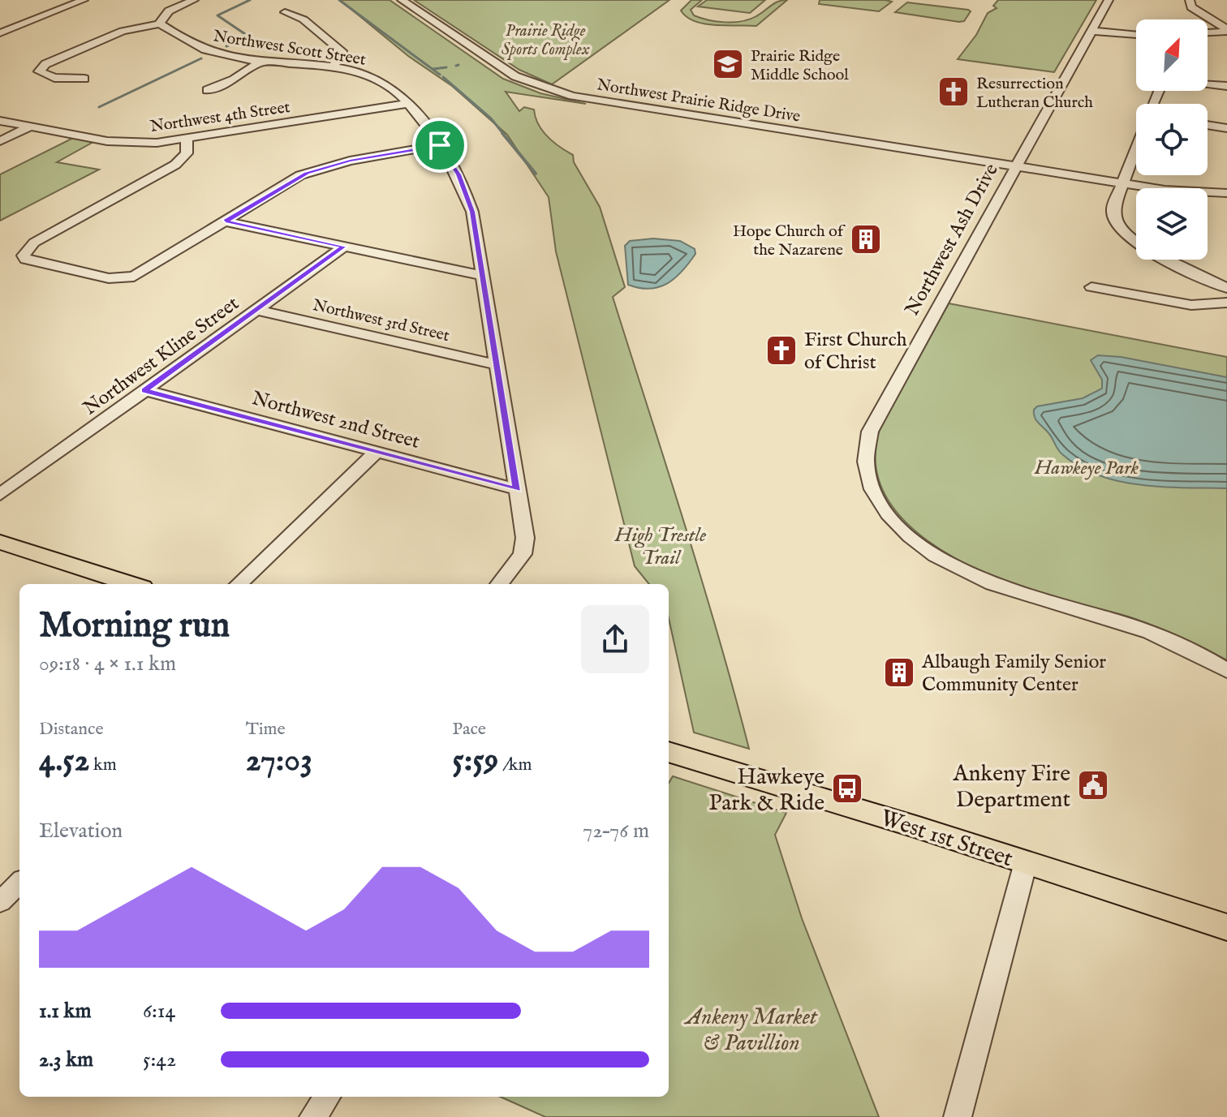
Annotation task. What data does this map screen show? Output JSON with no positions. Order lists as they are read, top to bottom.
{
  "streets": {
    "main road": ["West 1st Street"],
    "street": [
      "Northwest Scott Street",
      "Northwest Prairie Ridge Drive",
      "Northwest 4th Street",
      "Northwest Ash Drive",
      "Northwest 3rd Street",
      "Northwest Kline Street",
      "Northwest 2nd Street"
    ]
  },
  "crossings": [
    ["Northwest Scott Street", "Northwest 4th Street"],
    ["Northwest Scott Street", "Northwest 3rd Street"],
    ["Northwest Scott Street", "Northwest 2nd Street"],
    ["Northwest Prairie Ridge Drive", "Northwest Ash Drive"],
    ["Northwest 3rd Street", "Northwest Kline Street"],
    ["Northwest Kline Street", "Northwest 2nd Street"]
  ],
  "parks": [
    "Prairie Ridge Sports Complex",
    "Hawkeye Park",
    "High Trestle Trail",
    "Ankeny Market & Pavillion"
  ],
  "places": {
    "school or university": ["Prairie Ridge Middle School"],
    "church": ["Resurrection Lutheran Church", "First Church of Christ"],
    "building": ["Hope Church of the Nazarene", "Albaugh Family Senior Community Center"],
    "public building": ["Ankeny Fire Department"],
    "bus stop": ["Hawkeye Park & Ride"]
  },
  "north": "top right",
  "page": {
    "heading": ["Morning run", "09:18 · 4 × 1.1 km"],
    "stats": [
      ["Distance", "4.52 km"],
      ["Time", "27:03"],
      ["Pace", "5:59 /km"]
    ],
    "chart": ["Elevation", "72–76 m"],
    "list": [
      {
        "name": "1.1 km",
        "note": "6:14"
      },
      {
        "name": "2.3 km",
        "note": "5:42"
      }
    ]
  }
}
